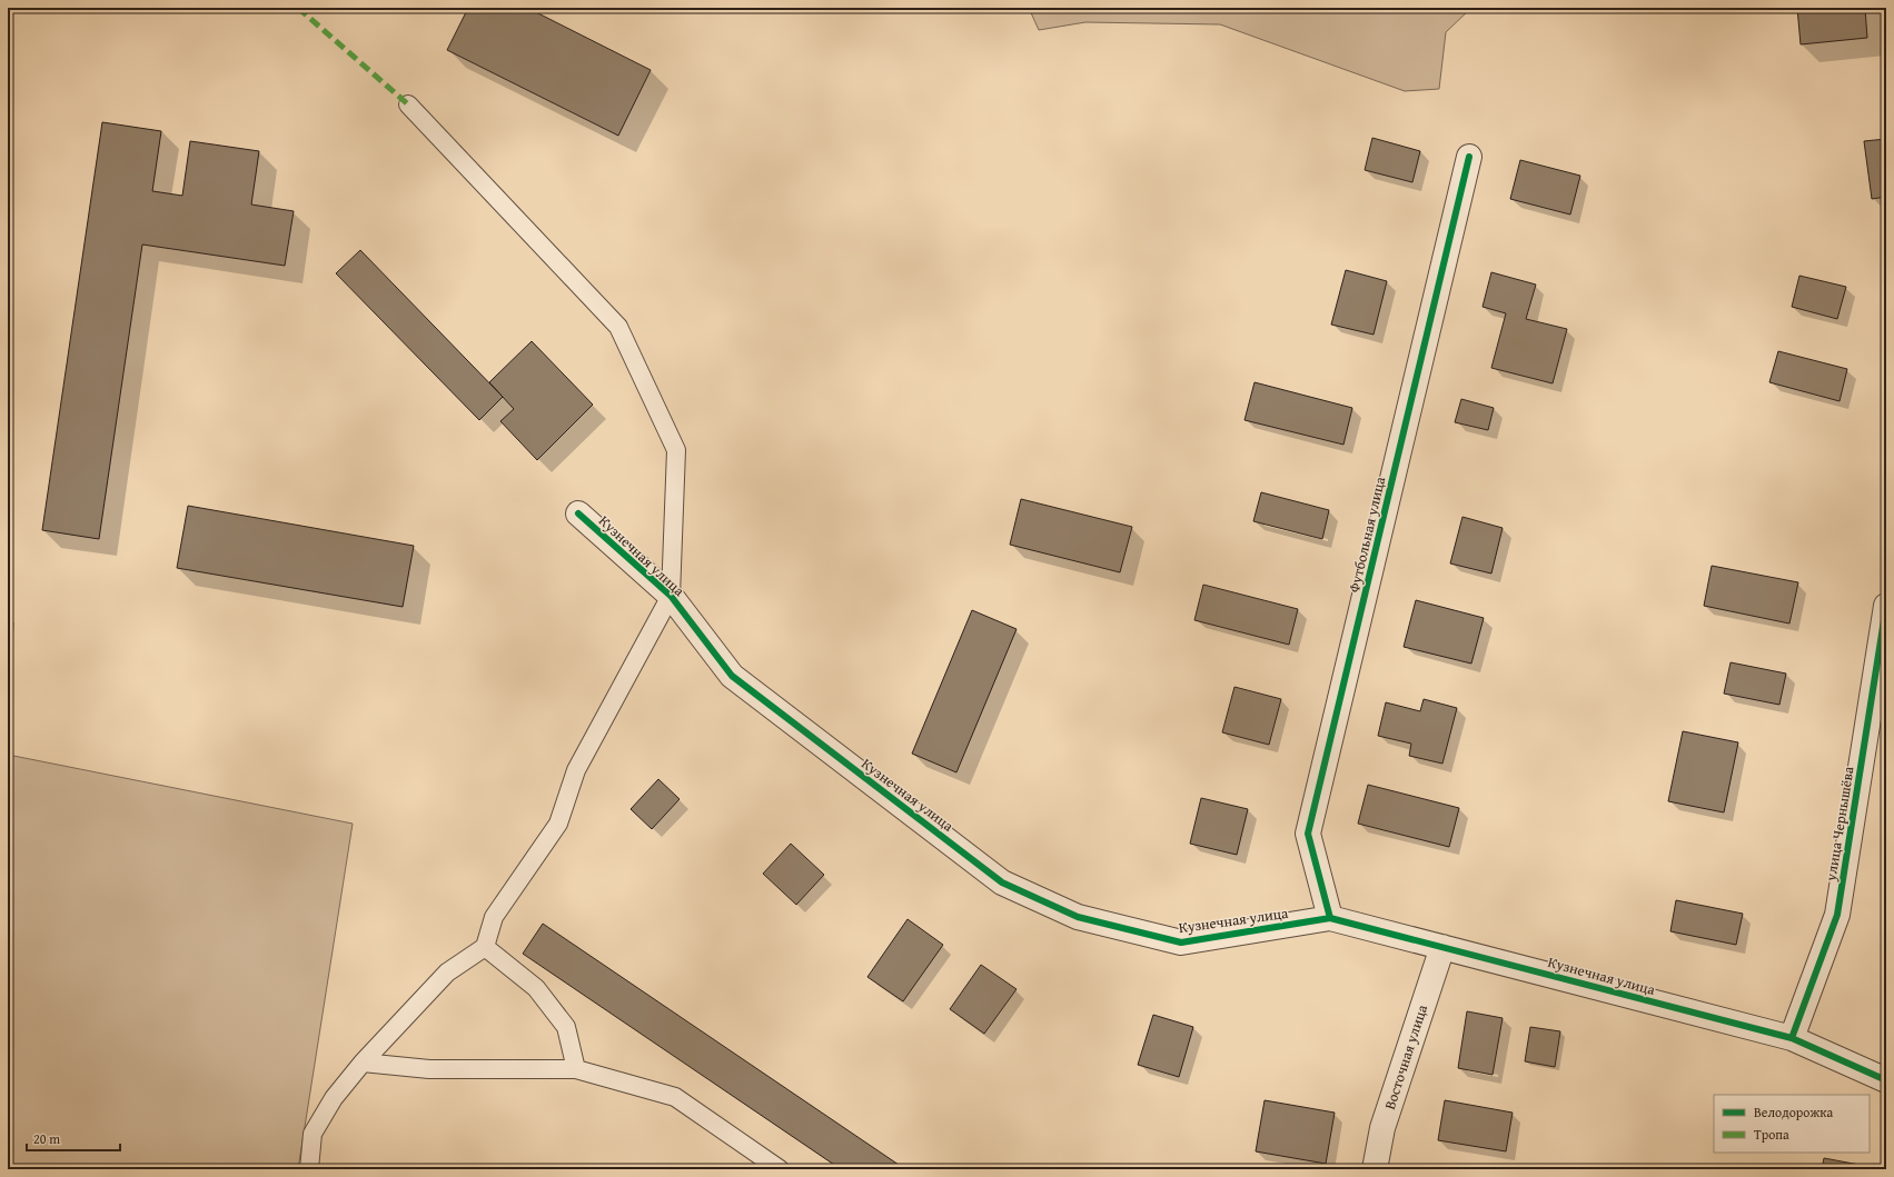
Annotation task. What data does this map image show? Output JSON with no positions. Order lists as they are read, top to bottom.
{
  "streets": {
    "street": [
      "Футбольная улица",
      "Кузнечная улица",
      "улица Чернышёва",
      "Восточная улица"
    ]
  },
  "crossings": [
    ["Футбольная улица", "Кузнечная улица"],
    ["Кузнечная улица", "улица Чернышёва"],
    ["Кузнечная улица", "Восточная улица"]
  ],
  "legend": ["Велодорожка", "Тропа"],
  "scale_bar": "20 m"
}
